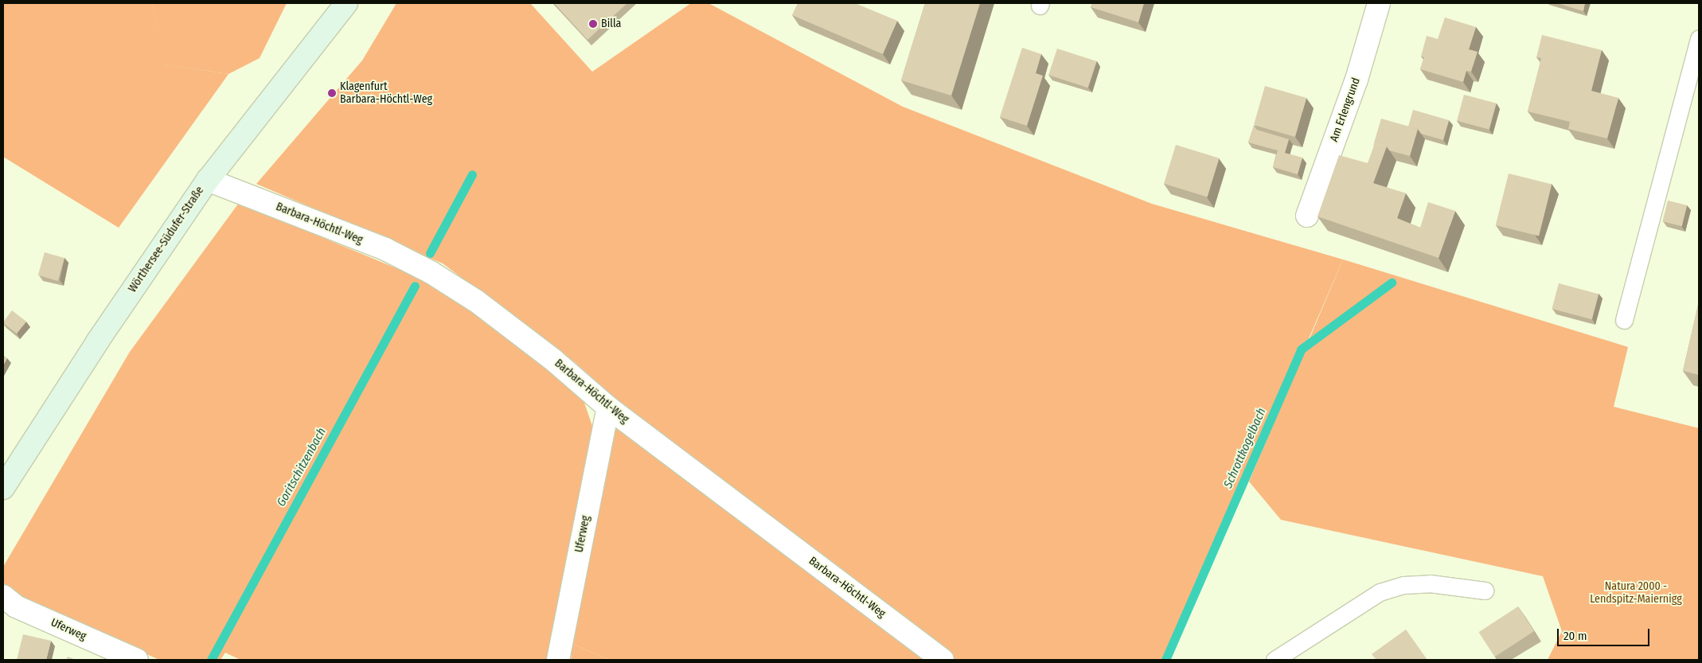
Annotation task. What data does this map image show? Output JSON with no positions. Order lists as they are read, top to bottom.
{
  "streets": {
    "main road": ["Wörthersee-Südufer-Straße"],
    "street": ["Am Erlengrund", "Barbara-Höchtl-Weg", "Uferweg"]
  },
  "crossings": [
    ["Barbara-Höchtl-Weg", "Wörthersee-Südufer-Straße"],
    ["Barbara-Höchtl-Weg", "Uferweg"]
  ],
  "water": ["Schrottkogelbach", "Goritschitzenbach"],
  "parks": ["Natura 2000 - Lendspitz-Maiernigg"],
  "places": ["Billa", "Klagenfurt Barbara-Höchtl-Weg"],
  "scale_bar": "20 m"
}
